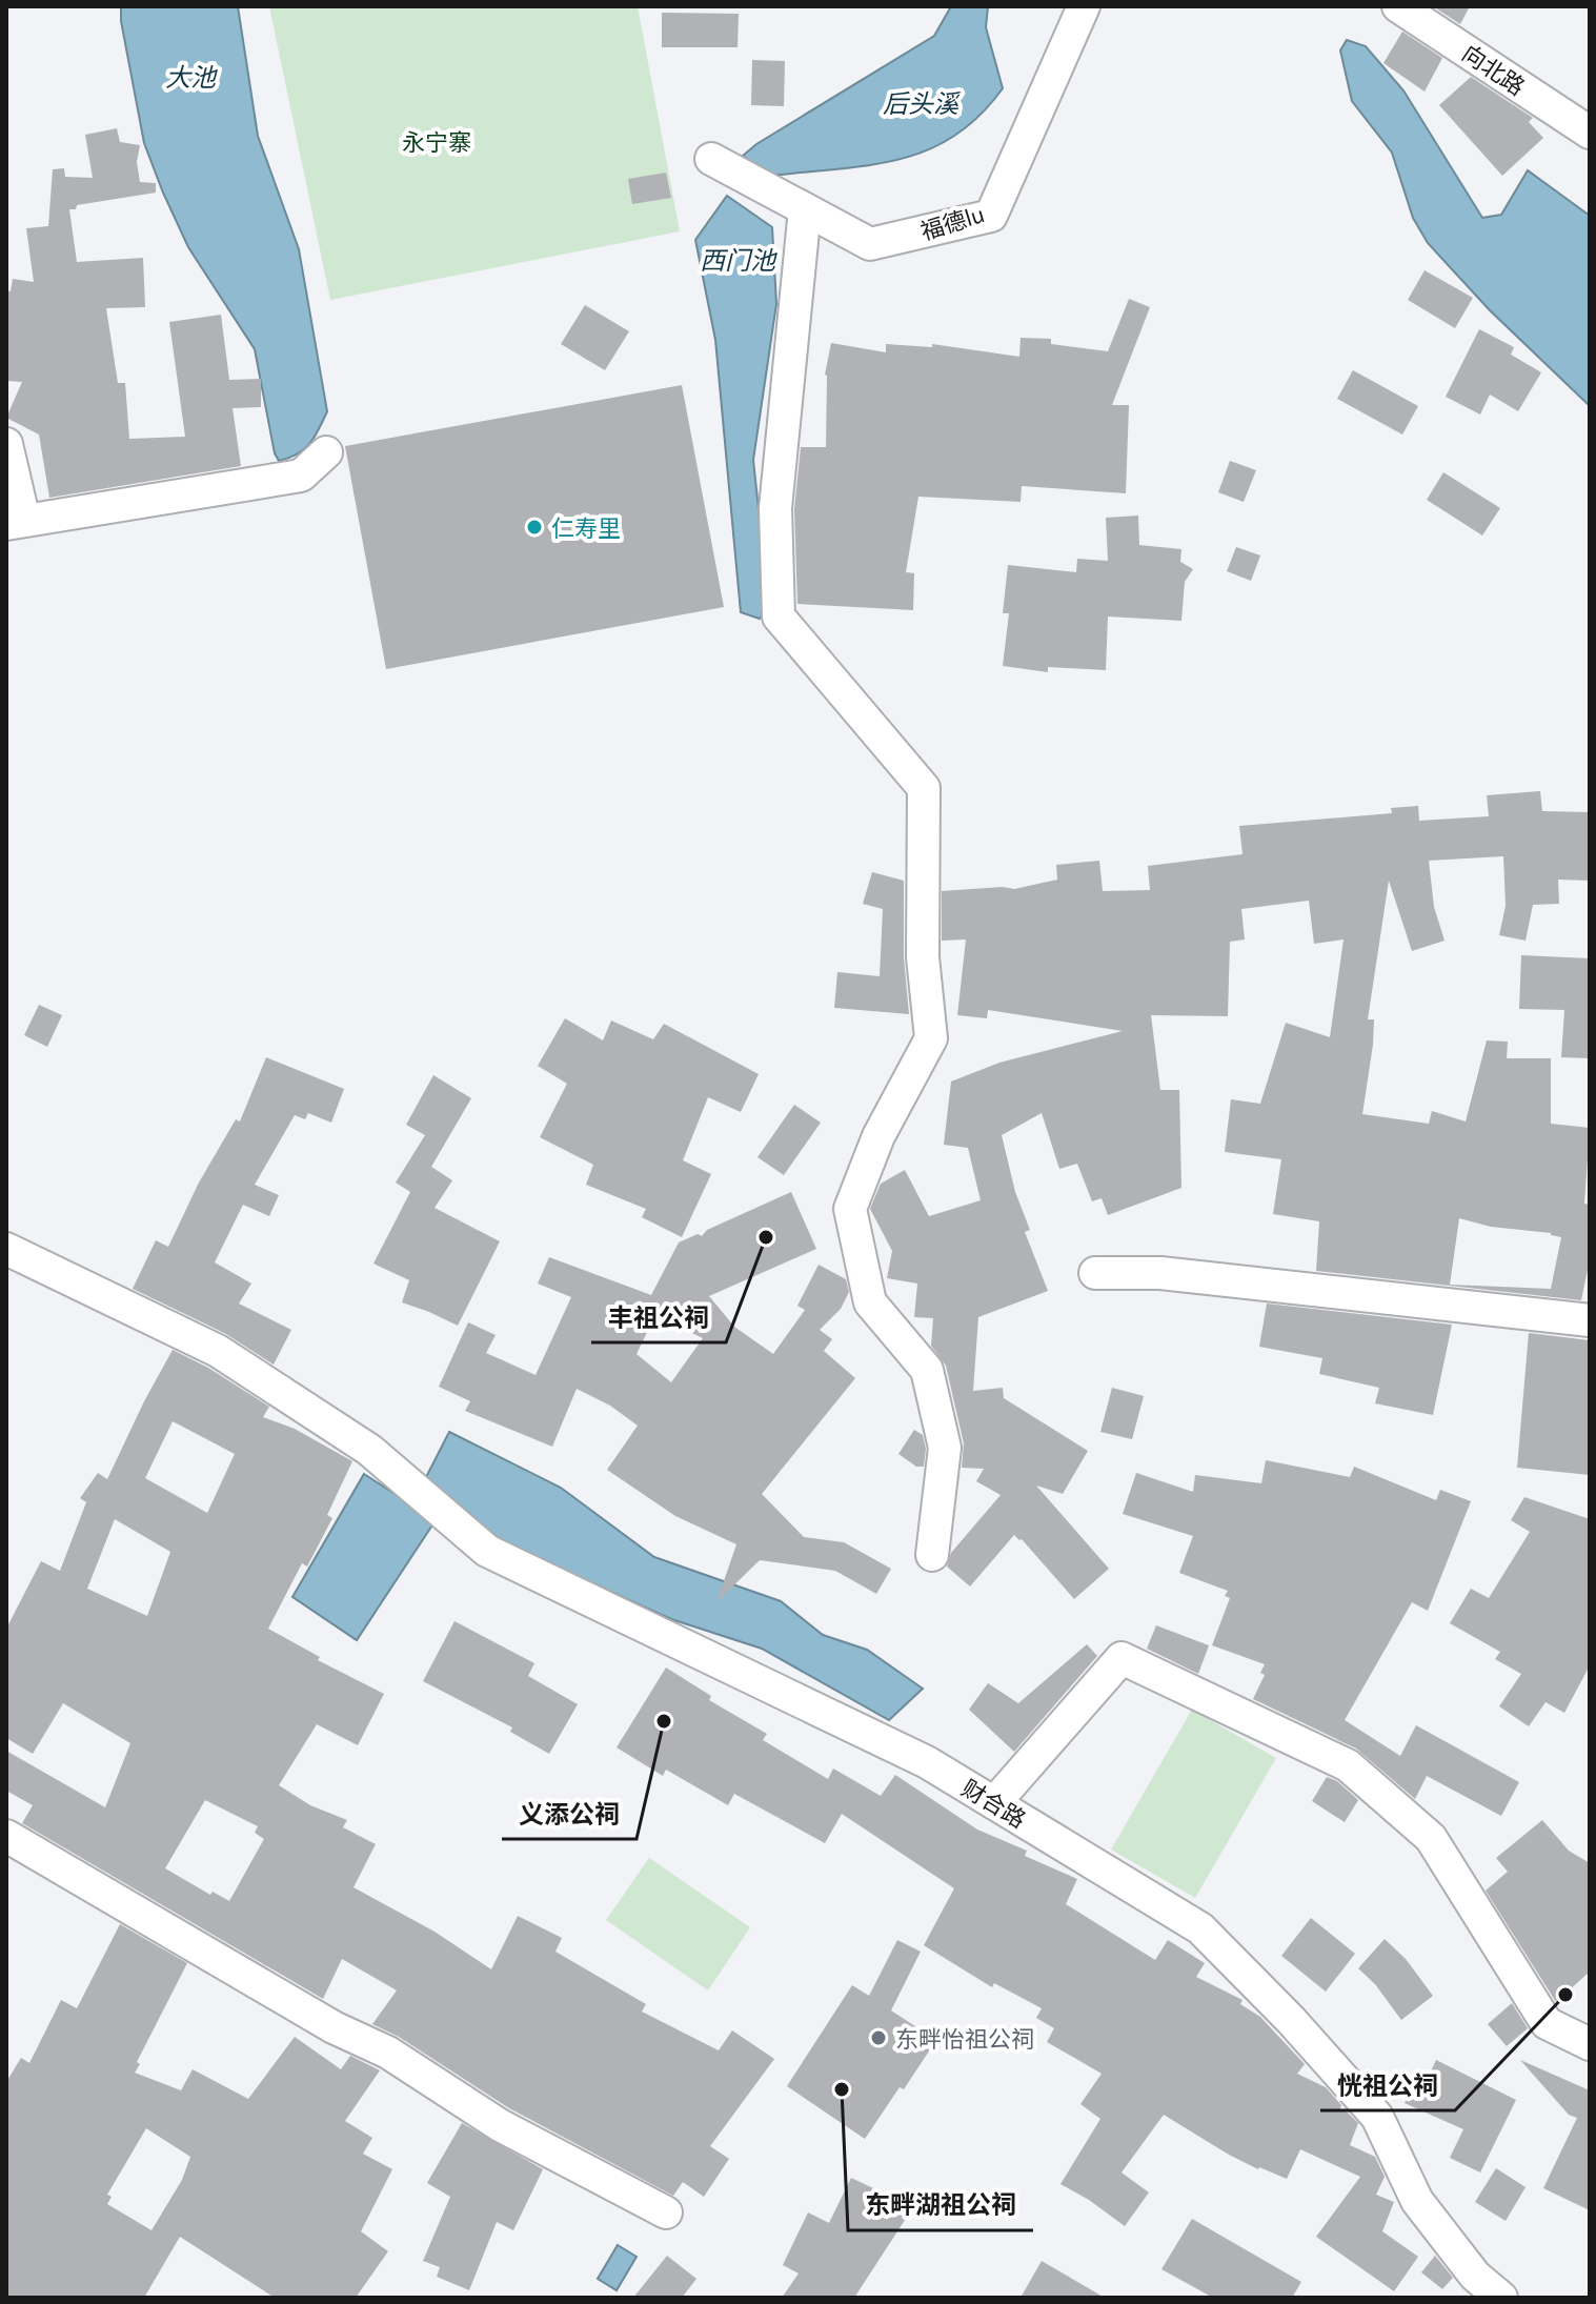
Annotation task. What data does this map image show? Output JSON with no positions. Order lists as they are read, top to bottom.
{
  "streets": {
    "street": ["向北路", "福德lu", "财合路"]
  },
  "water": ["大池", "后头溪", "西门池"],
  "parks": ["永宁寨"],
  "places": [
    "仁寿里",
    "丰祖公祠",
    "义添公祠",
    "恍祖公祠",
    "东畔怡祖公祠",
    "东畔湖祖公祠"
  ]
}
